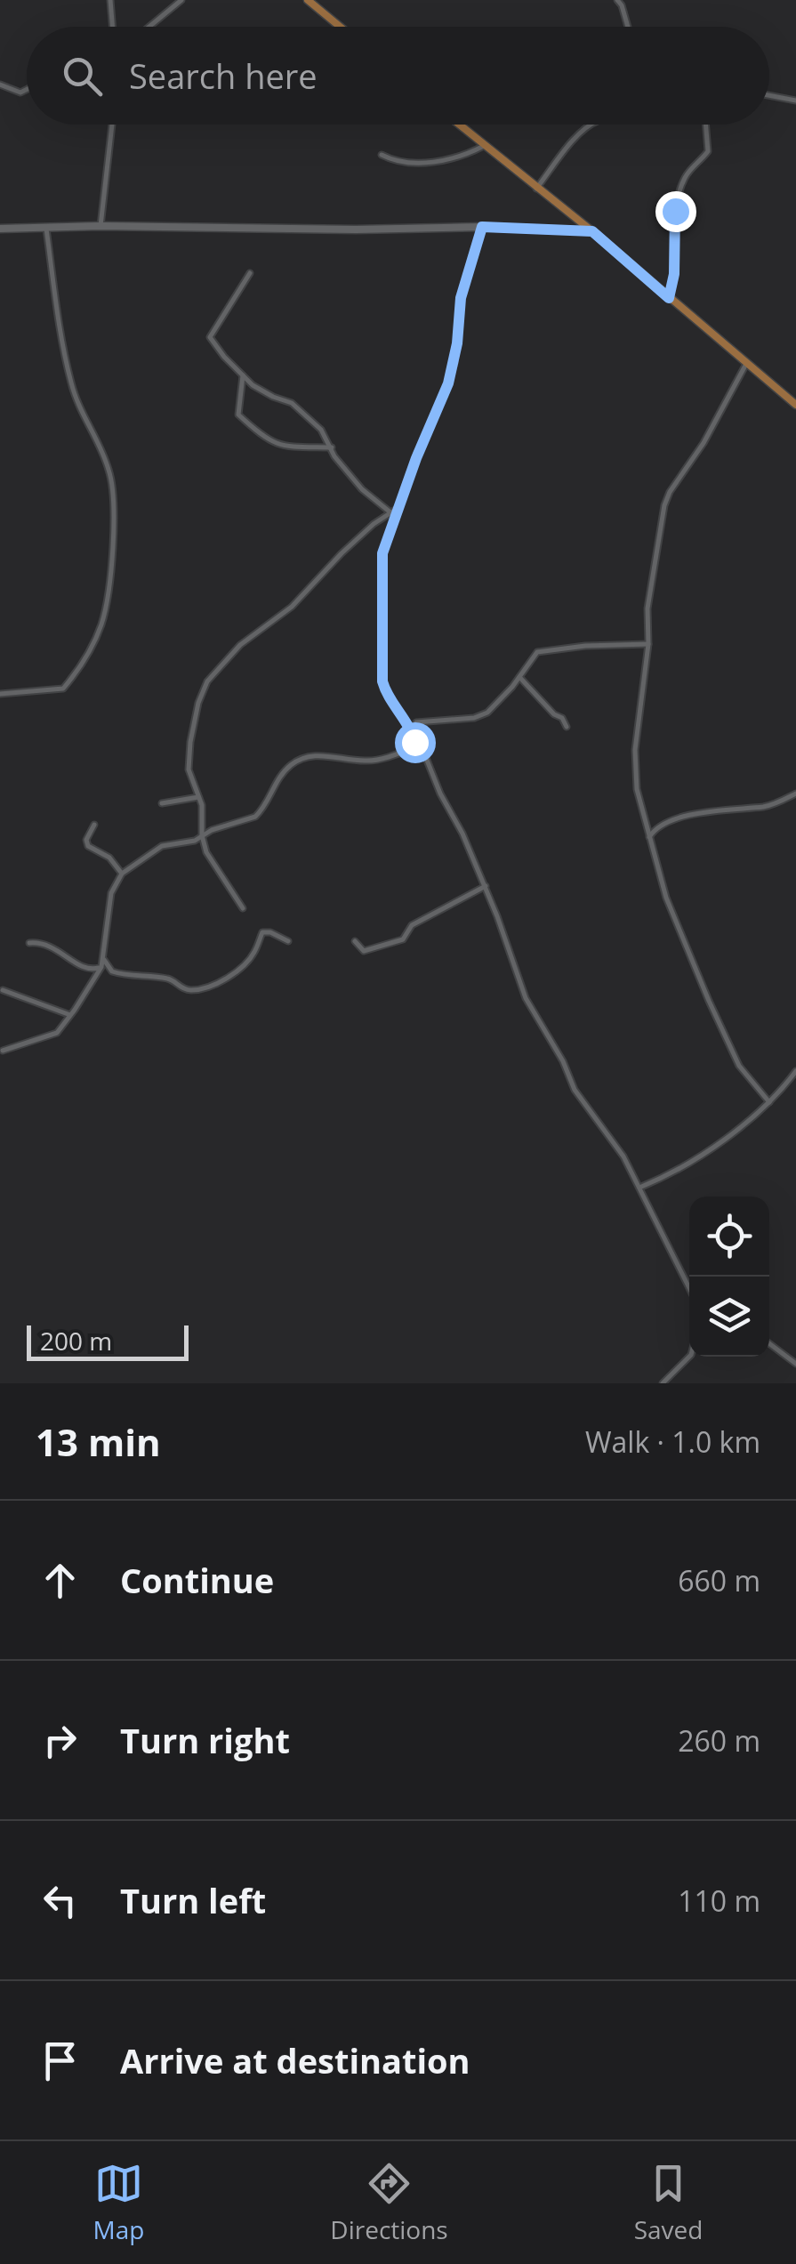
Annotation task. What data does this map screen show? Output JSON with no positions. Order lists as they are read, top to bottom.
{
  "scale_bar": "200 m",
  "page": {
    "search": "Search here",
    "scale": "200 m",
    "heading": ["13 min", "Walk · 1.0 km"],
    "list": [
      ["Continue", "660 m"],
      ["Turn right", "260 m"],
      ["Turn left", "110 m"],
      "Arrive at destination"
    ],
    "nav": ["Map", "Directions", "Saved"]
  }
}
